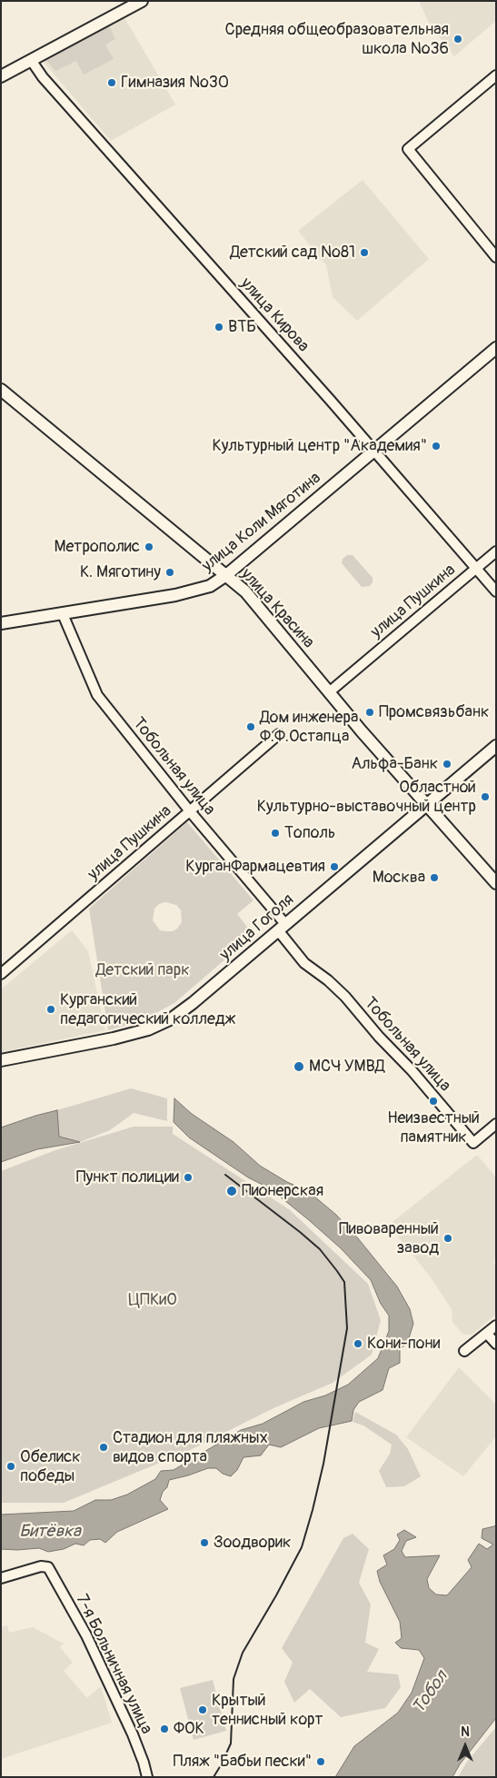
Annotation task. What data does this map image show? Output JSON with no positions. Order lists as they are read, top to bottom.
{
  "streets": {
    "main road": ["улица Коли Мяготина", "улица Красина", "улица Гоголя"],
    "street": [
      "улица Кирова",
      "улица Пушкина",
      "Тобольная улица",
      "7-я Больничная улица"
    ]
  },
  "crossings": [
    ["улица Кирова", "улица Коли Мяготина"],
    ["улица Кирова", "улица Пушкина"],
    ["улица Коли Мяготина", "улица Красина"],
    ["улица Коли Мяготина", "Тобольная улица"],
    ["улица Пушкина", "улица Красина"],
    ["улица Пушкина", "Тобольная улица"],
    ["улица Красина", "улица Гоголя"],
    ["Тобольная улица", "улица Гоголя"]
  ],
  "water": ["Битёвка", "Тобол"],
  "parks": ["Детский парк", "ЦПКиО"],
  "places": [
    "Средняя общеобразовательная школа №36",
    "Гимназия №30",
    "Детский сад №81",
    "ВТБ",
    "Культурный центр \"Академия\"",
    "Метрополис",
    "К. Мяготину",
    "Промсвязьбанк",
    "Дом инженера Ф.Ф.Остапца",
    "Альфа-Банк",
    "Областной Культурно-выставочный центр",
    "Тополь",
    "КурганФармацевтия",
    "Москва",
    "Курганский педагогический колледж",
    "МСЧ УМВД",
    "Неизвестный памятник",
    "Пункт полиции",
    "Пионерская",
    "Пивоваренный завод",
    "Кони-пони",
    "Стадион для пляжных видов спорта",
    "Обелиск победы",
    "Зоодворик",
    "Крытый теннисный корт",
    "ФОК",
    "Пляж \"Бабьи пески\""
  ],
  "north": "top"
}
